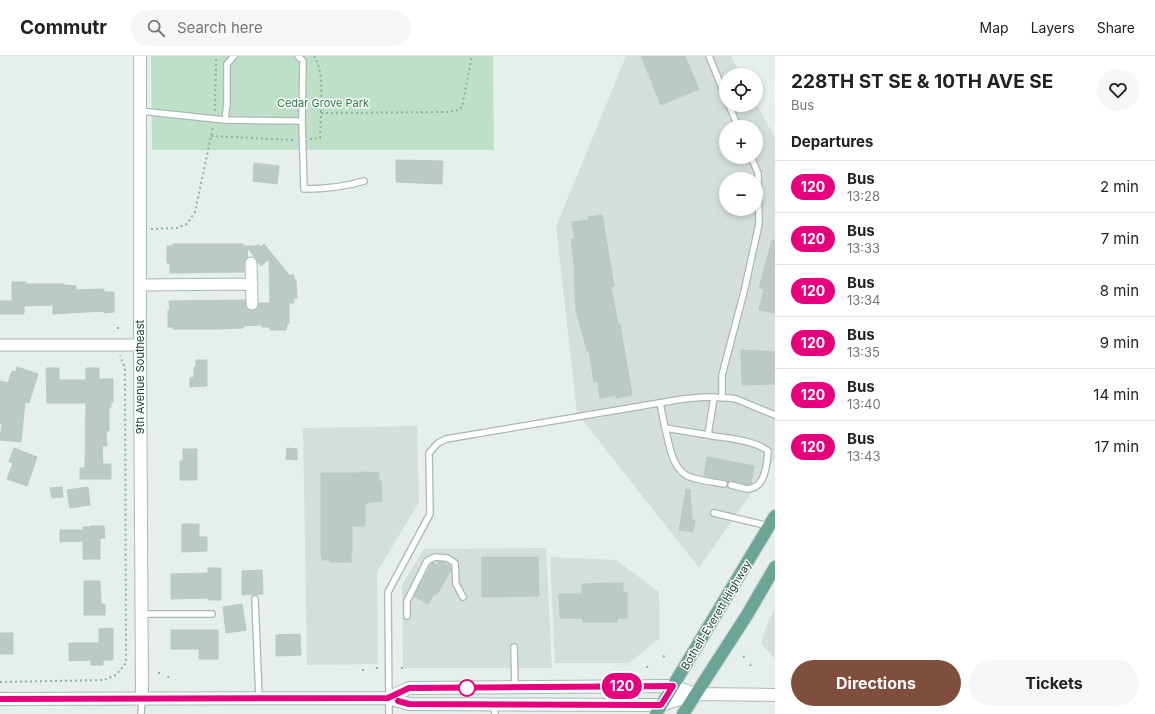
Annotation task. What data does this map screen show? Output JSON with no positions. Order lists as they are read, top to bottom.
{
  "streets": {
    "main road": ["9th Avenue Southeast", "Bothell-Everett Highway"]
  },
  "parks": ["Cedar Grove Park"],
  "lines": ["bus line 120"],
  "page": {
    "header": "Commutr",
    "search": "Search here",
    "nav": ["Map", "Layers", "Share"],
    "on_map": "120",
    "heading": [
      ["228TH ST SE & 10TH AVE SE", "Bus"],
      "Departures"
    ],
    "map_buttons": ["+", "−"],
    "list": [
      {
        "mark": "120",
        "name": "Bus",
        "note": "13:28",
        "value": "2 min"
      },
      {
        "mark": "120",
        "name": "Bus",
        "note": "13:33",
        "value": "7 min"
      },
      {
        "mark": "120",
        "name": "Bus",
        "note": "13:34",
        "value": "8 min"
      },
      {
        "mark": "120",
        "name": "Bus",
        "note": "13:35",
        "value": "9 min"
      },
      {
        "mark": "120",
        "name": "Bus",
        "note": "13:40",
        "value": "14 min"
      },
      {
        "mark": "120",
        "name": "Bus",
        "note": "13:43",
        "value": "17 min"
      }
    ],
    "buttons": ["Directions", "Tickets"]
  }
}
